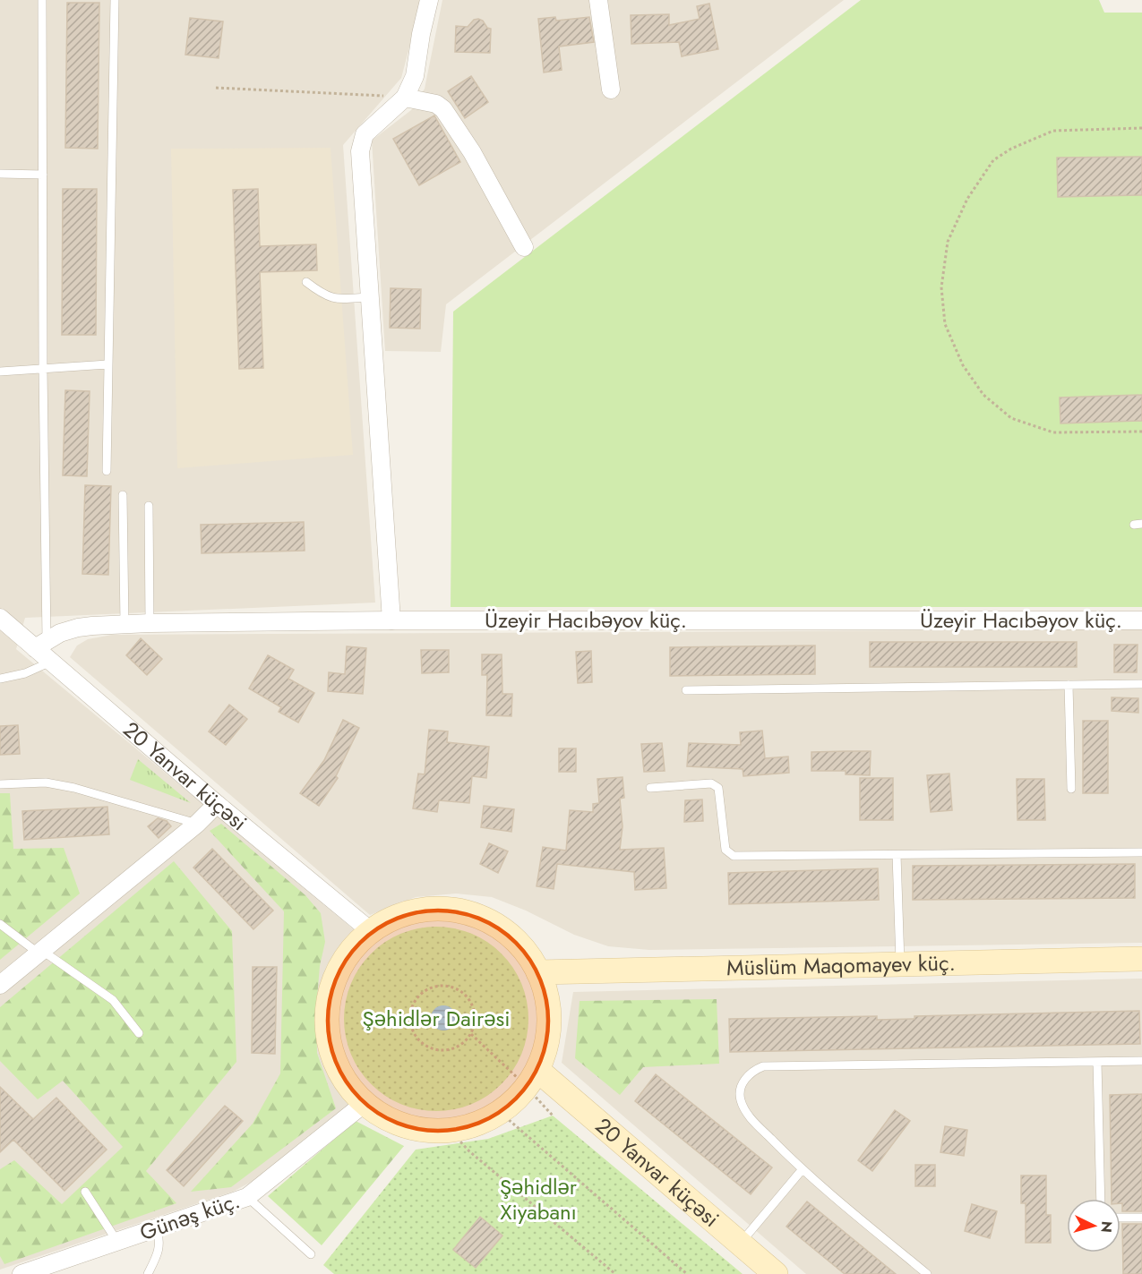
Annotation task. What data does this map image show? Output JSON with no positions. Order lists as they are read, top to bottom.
{
  "streets": {
    "main road": ["20 Yanvar küçəsi", "Müslüm Maqomayev küç."],
    "street": ["Üzeyir Hacıbəyov küç.", "Günəş küç."]
  },
  "crossings": [
    ["Üzeyir Hacıbəyov küç.", "20 Yanvar küçəsi"]
  ],
  "parks": ["Şəhidlər Dairəsi", "Şəhidlər Xiyabanı"],
  "north": "right"
}
